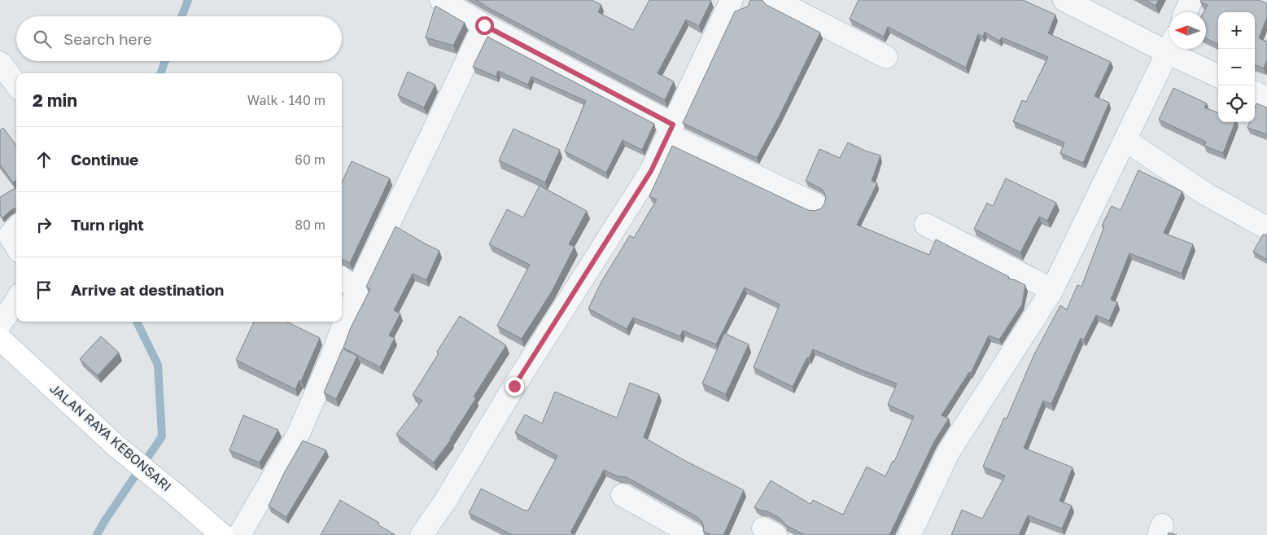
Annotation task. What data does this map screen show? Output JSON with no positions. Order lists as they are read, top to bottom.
{
  "streets": {
    "main road": ["JALAN RAYA KEBONSARI"]
  },
  "north": "left",
  "page": {
    "map_buttons": ["+", "−"],
    "search": "Search here",
    "heading": ["2 min", "Walk · 140 m"],
    "list": [
      ["Continue", "60 m"],
      ["Turn right", "80 m"],
      "Arrive at destination"
    ]
  }
}
